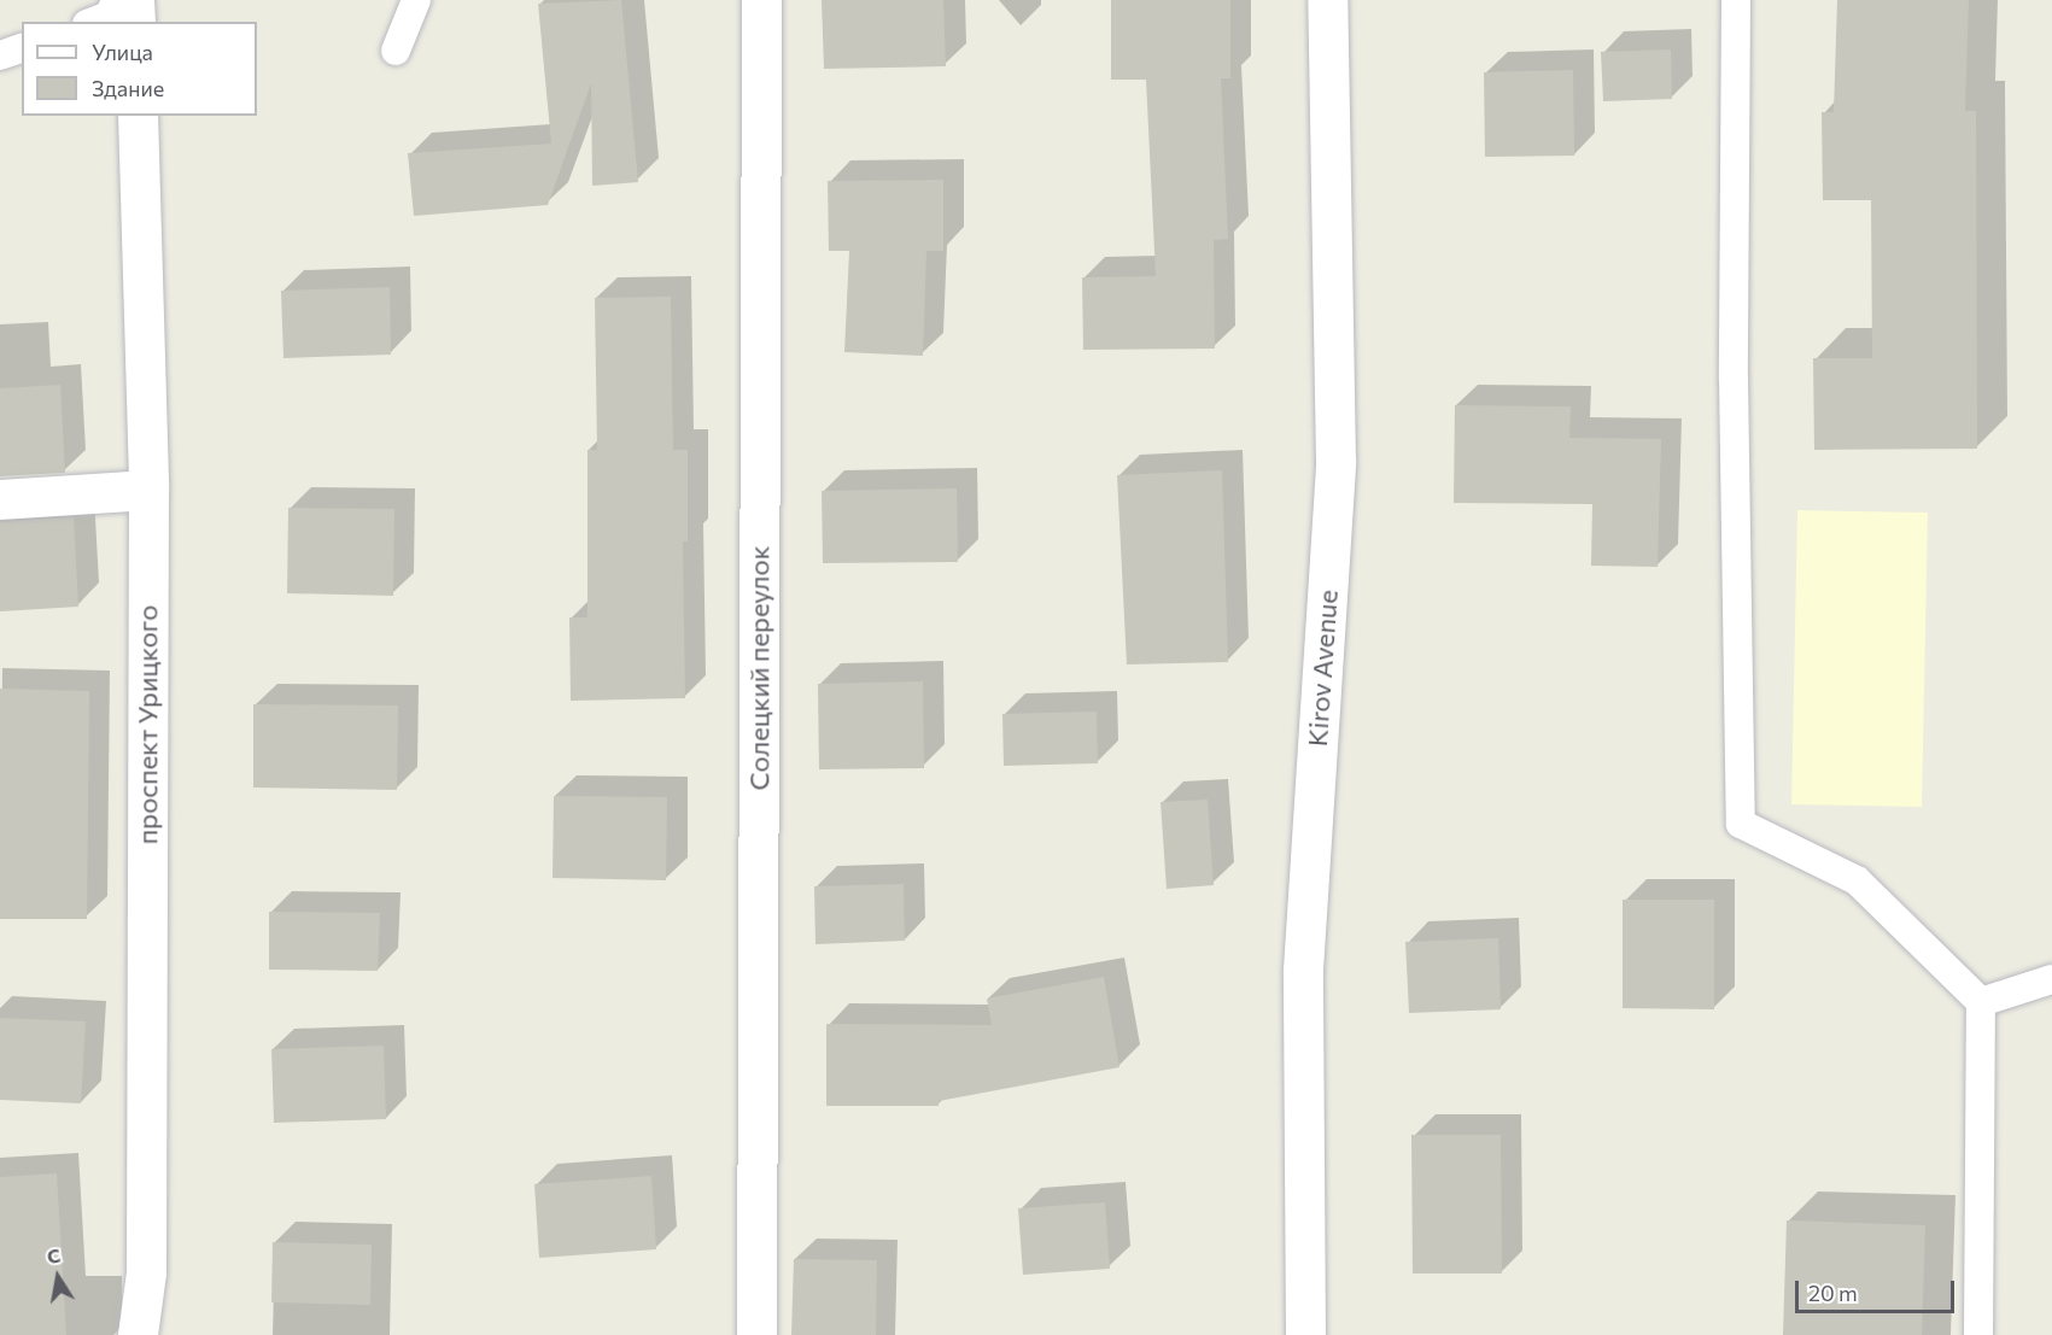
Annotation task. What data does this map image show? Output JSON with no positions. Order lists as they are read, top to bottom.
{
  "streets": {
    "street": ["Солецкий переулок", "Kirov Avenue", "проспект Урицкого"]
  },
  "legend": ["Улица", "Здание"],
  "scale_bar": "20 m",
  "north": "top"
}
